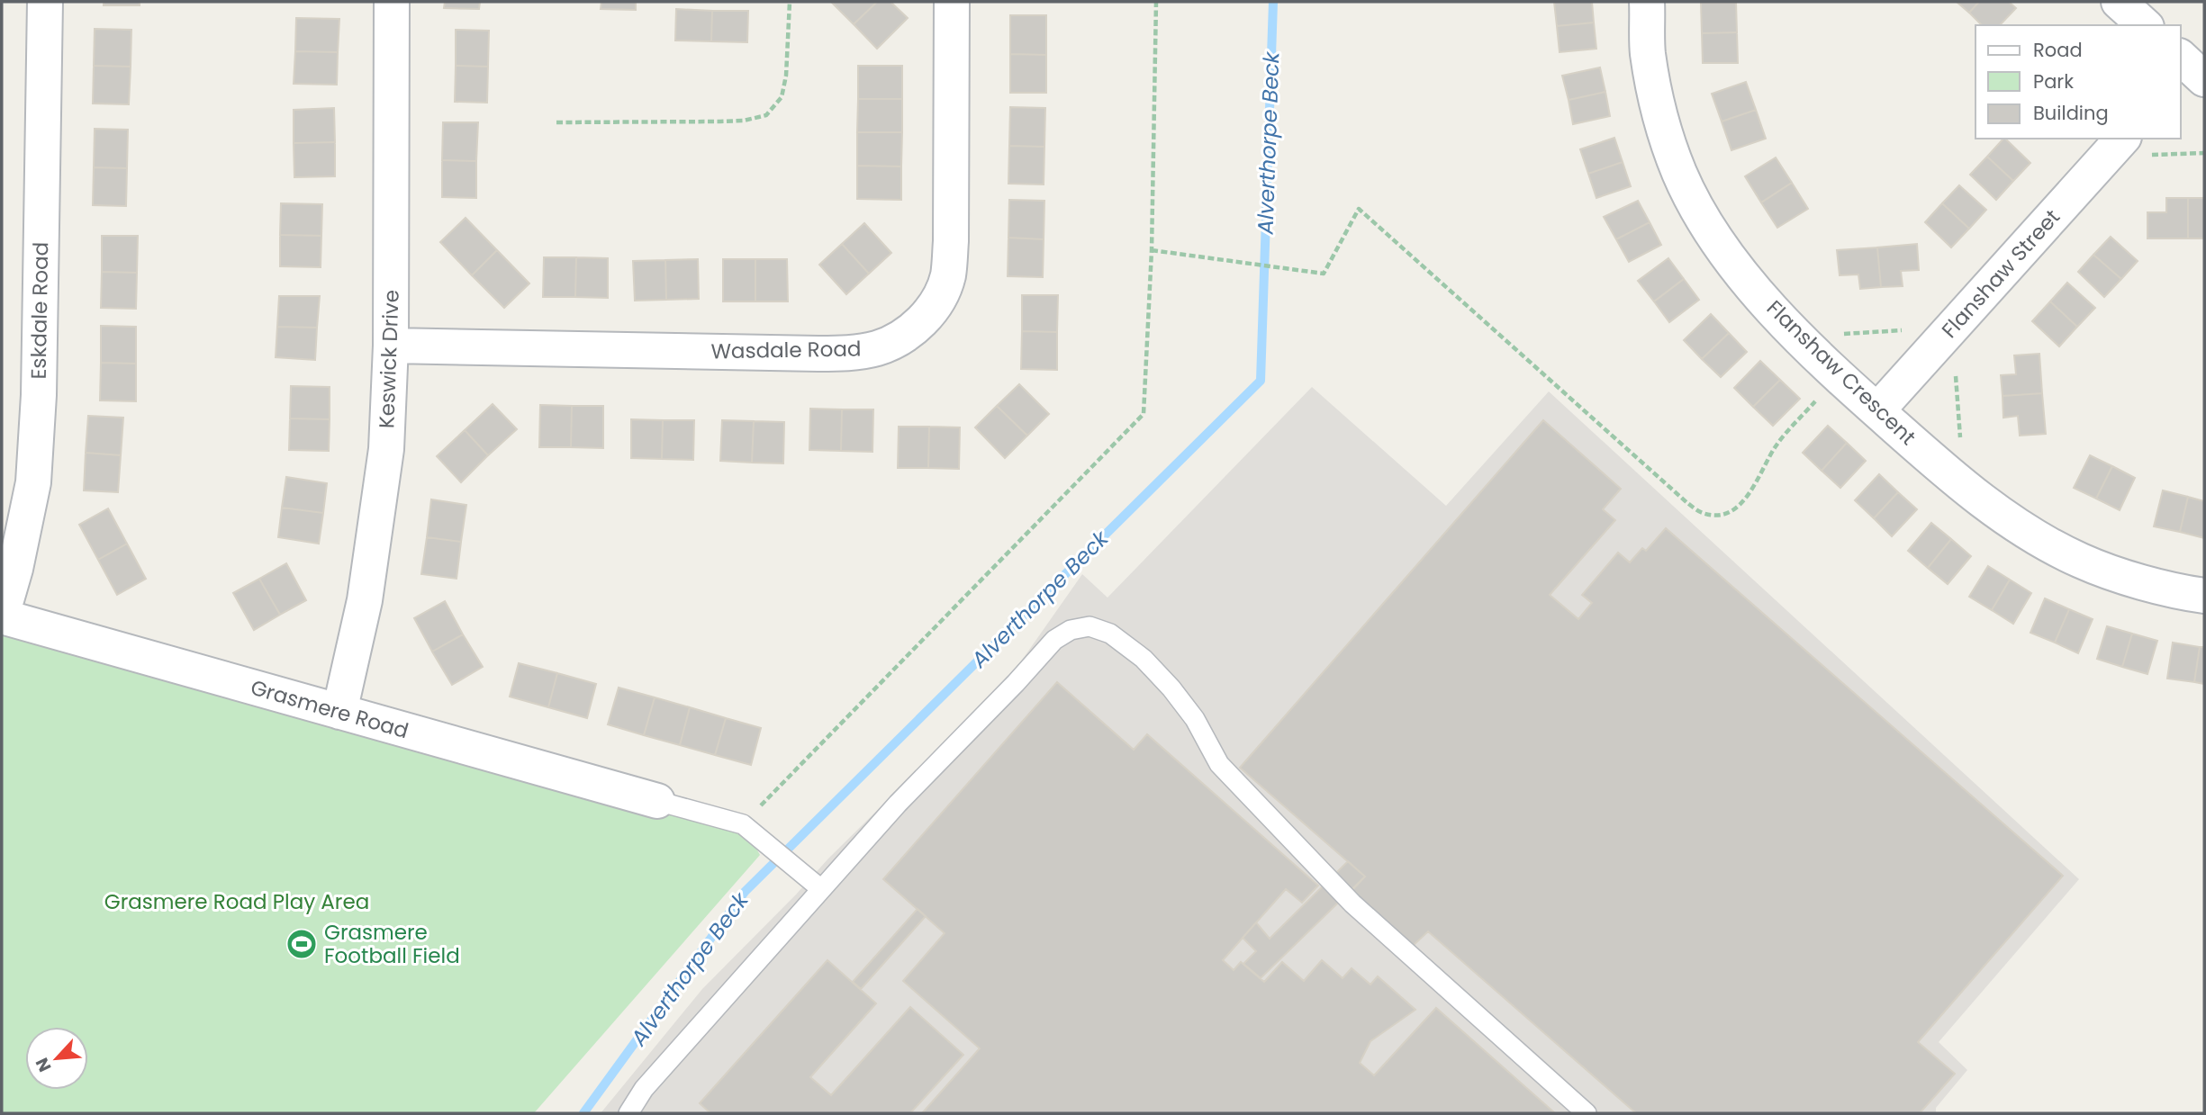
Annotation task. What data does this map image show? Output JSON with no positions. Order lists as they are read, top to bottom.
{
  "streets": {
    "street": [
      "Flanshaw Street",
      "Eskdale Road",
      "Wasdale Road",
      "Keswick Drive",
      "Flanshaw Crescent",
      "Grasmere Road"
    ]
  },
  "crossings": [
    ["Flanshaw Street", "Flanshaw Crescent"],
    ["Eskdale Road", "Grasmere Road"],
    ["Wasdale Road", "Keswick Drive"],
    ["Keswick Drive", "Grasmere Road"]
  ],
  "water": ["Alverthorpe Beck"],
  "parks": ["Grasmere Road Play Area"],
  "places": {
    "sports": ["Grasmere Football Field"]
  },
  "legend": ["Road", "Park", "Building"],
  "north": "bottom left"
}
